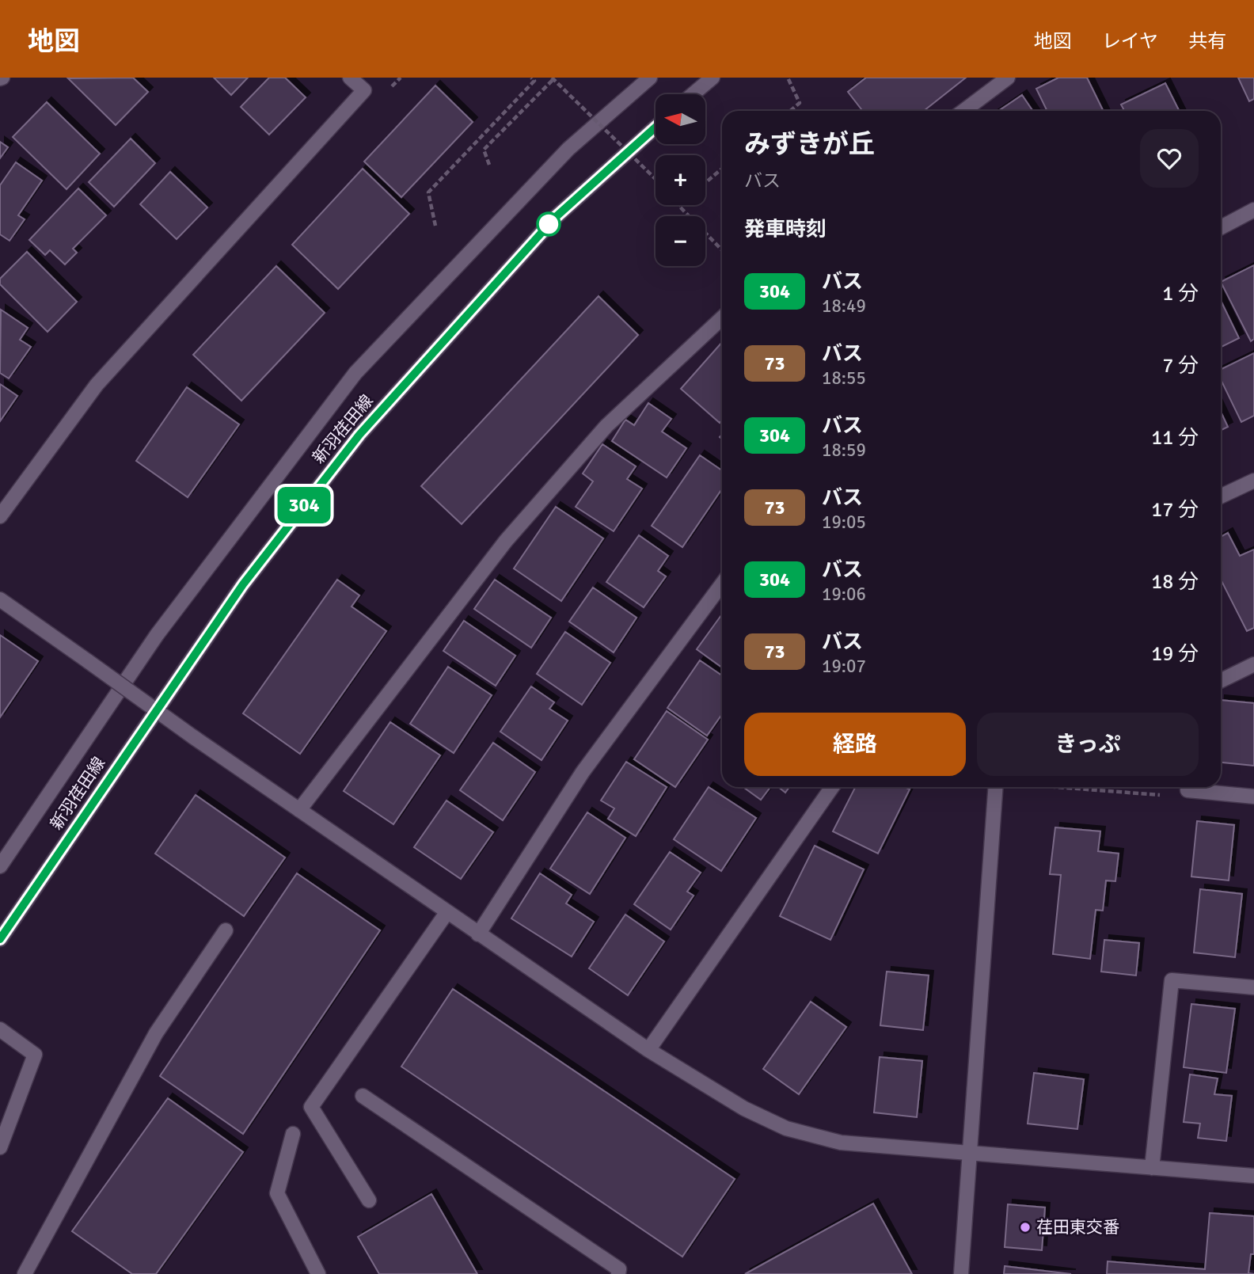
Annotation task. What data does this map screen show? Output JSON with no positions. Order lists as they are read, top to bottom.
{
  "streets": {
    "street": ["新羽荏田線"]
  },
  "places": ["荏田東交番"],
  "lines": ["bus line 304"],
  "north": "left",
  "page": {
    "header": "地図",
    "nav": ["地図", "レイヤ", "共有"],
    "on_map": "304",
    "map_buttons": ["+", "−"],
    "heading": [
      ["みずきが丘", "バス"],
      "発車時刻"
    ],
    "list": [
      {
        "mark": "304",
        "name": "バス",
        "note": "18:49",
        "value": "1 分"
      },
      {
        "mark": "73",
        "name": "バス",
        "note": "18:55",
        "value": "7 分"
      },
      {
        "mark": "304",
        "name": "バス",
        "note": "18:59",
        "value": "11 分"
      },
      {
        "mark": "73",
        "name": "バス",
        "note": "19:05",
        "value": "17 分"
      },
      {
        "mark": "304",
        "name": "バス",
        "note": "19:06",
        "value": "18 分"
      },
      {
        "mark": "73",
        "name": "バス",
        "note": "19:07",
        "value": "19 分"
      }
    ],
    "buttons": ["経路", "きっぷ"]
  }
}
